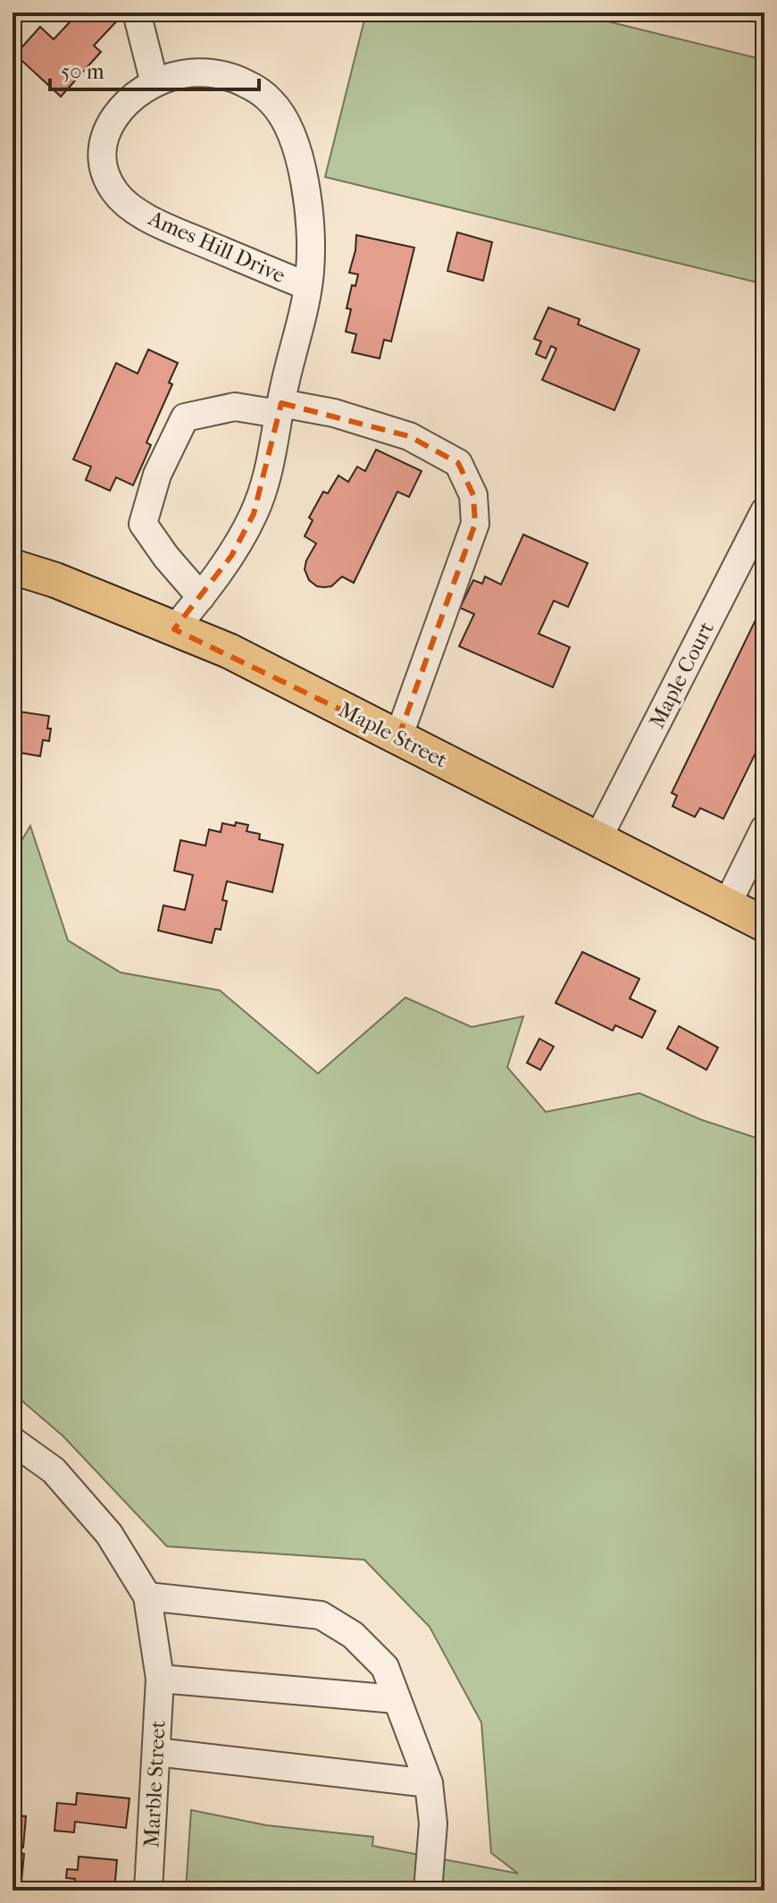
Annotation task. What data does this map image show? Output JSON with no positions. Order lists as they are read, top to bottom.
{
  "streets": {
    "main road": ["Maple Street"],
    "street": ["Ames Hill Drive", "Maple Court", "Marble Street"]
  },
  "crossings": [
    ["Ames Hill Drive", "Maple Street"],
    ["Maple Court", "Maple Street"]
  ],
  "scale_bar": "50 m"
}
